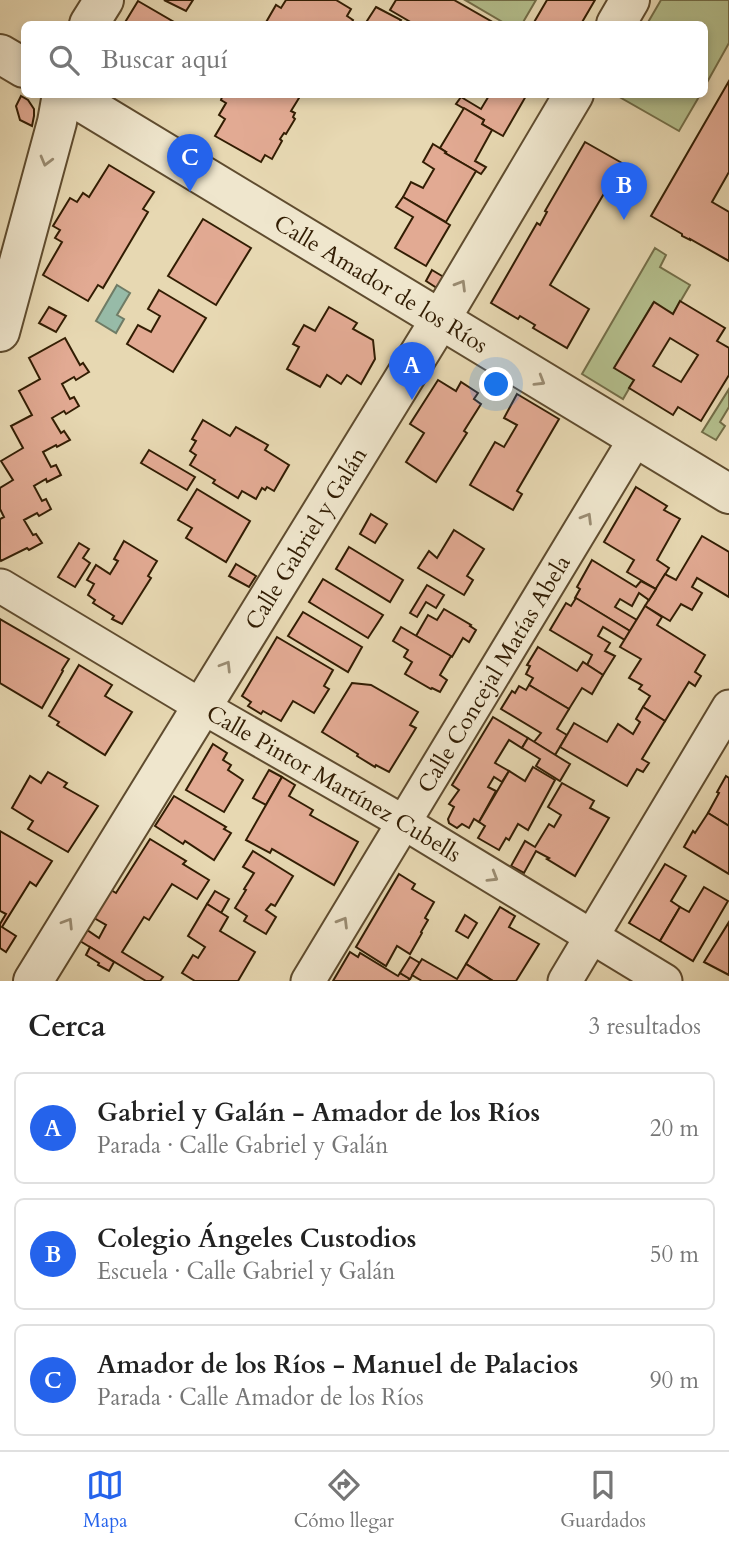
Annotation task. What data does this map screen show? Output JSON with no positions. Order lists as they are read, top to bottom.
{
  "streets": {
    "street": [
      "Calle Amador de los Ríos",
      "Calle Gabriel y Galán",
      "Calle Concejal Matías Abela",
      "Calle Pintor Martínez Cubells"
    ]
  },
  "crossings": [
    ["Calle Amador de los Ríos", "Calle Gabriel y Galán"],
    ["Calle Amador de los Ríos", "Calle Concejal Matías Abela"],
    ["Calle Gabriel y Galán", "Calle Pintor Martínez Cubells"],
    ["Calle Concejal Matías Abela", "Calle Pintor Martínez Cubells"]
  ],
  "one_way": ["Calle Gabriel y Galán"],
  "page": {
    "search": "Buscar aquí",
    "pins": ["C", "B", "A"],
    "heading": ["Cerca", "3 resultados"],
    "list": [
      {
        "mark": "A",
        "name": "Gabriel y Galán - Amador de los Ríos",
        "note": "Parada · Calle Gabriel y Galán",
        "value": "20 m"
      },
      {
        "mark": "B",
        "name": "Colegio Ángeles Custodios",
        "note": "Escuela · Calle Gabriel y Galán",
        "value": "50 m"
      },
      {
        "mark": "C",
        "name": "Amador de los Ríos - Manuel de Palacios",
        "note": "Parada · Calle Amador de los Ríos",
        "value": "90 m"
      }
    ],
    "nav": ["Mapa", "Cómo llegar", "Guardados"]
  }
}
